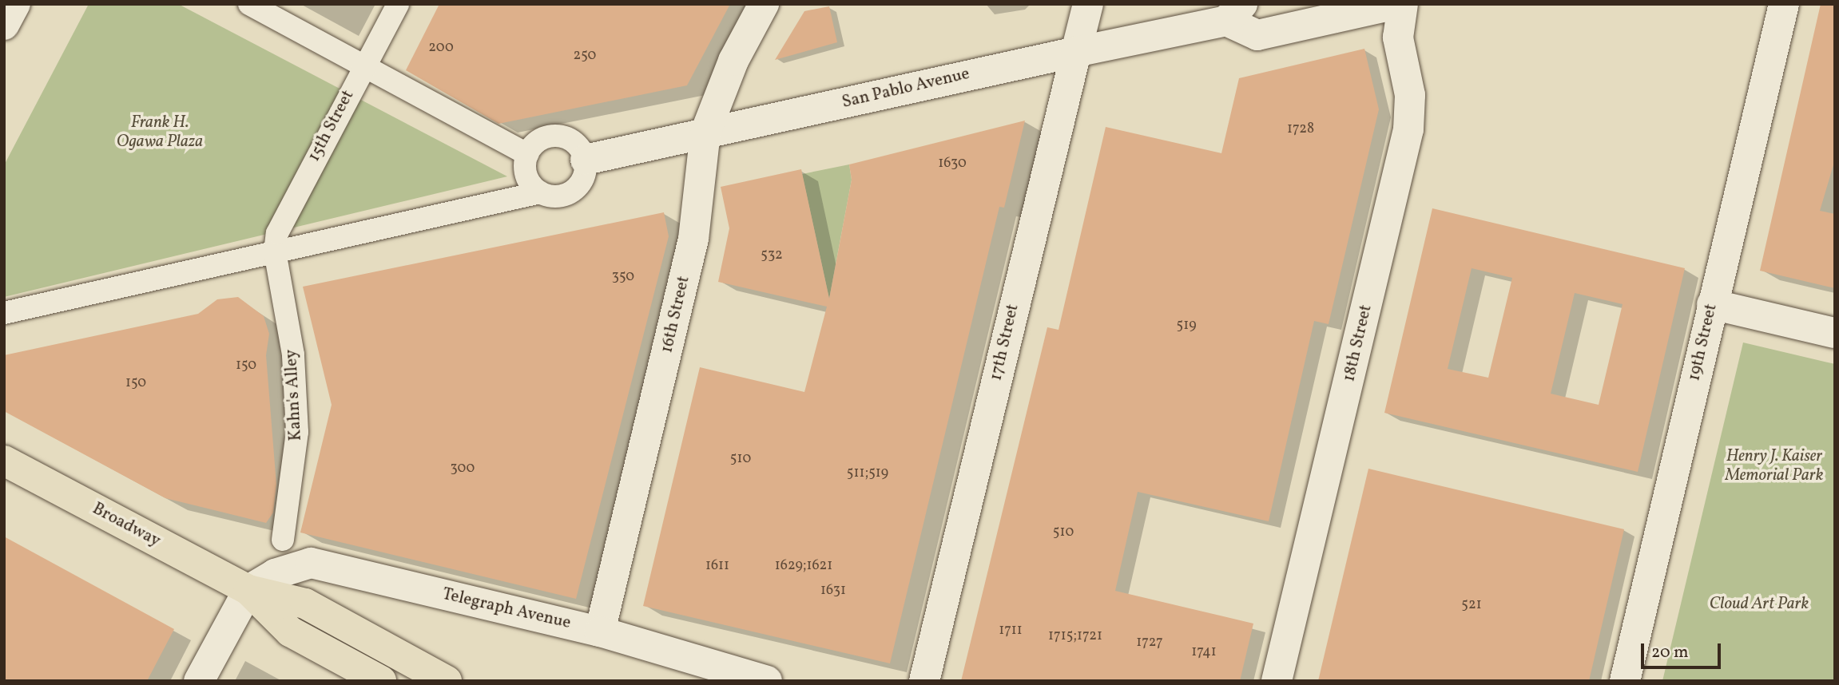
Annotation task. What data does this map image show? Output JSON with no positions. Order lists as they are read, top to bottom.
{
  "streets": {
    "main road": ["Broadway"],
    "street": [
      "San Pablo Avenue",
      "15th Street",
      "16th Street",
      "17th Street",
      "19th Street",
      "18th Street",
      "Kahn's Alley",
      "Telegraph Avenue"
    ]
  },
  "crossings": [
    ["San Pablo Avenue", "16th Street"],
    ["San Pablo Avenue", "17th Street"],
    ["15th Street", "Kahn's Alley"],
    ["16th Street", "Telegraph Avenue"],
    ["Broadway", "Telegraph Avenue"]
  ],
  "parks": ["Frank H. Ogawa Plaza", "Henry J. Kaiser Memorial Park", "Cloud Art Park"],
  "house_numbers": [
    "200",
    "250",
    "1728",
    "1630",
    "532",
    "350",
    "519",
    "150",
    "150",
    "510",
    "300",
    "511;519",
    "510",
    "1611",
    "1629;1621",
    "1631",
    "521",
    "1711",
    "1715;1721",
    "1727",
    "1741"
  ],
  "scale_bar": "20 m"
}
